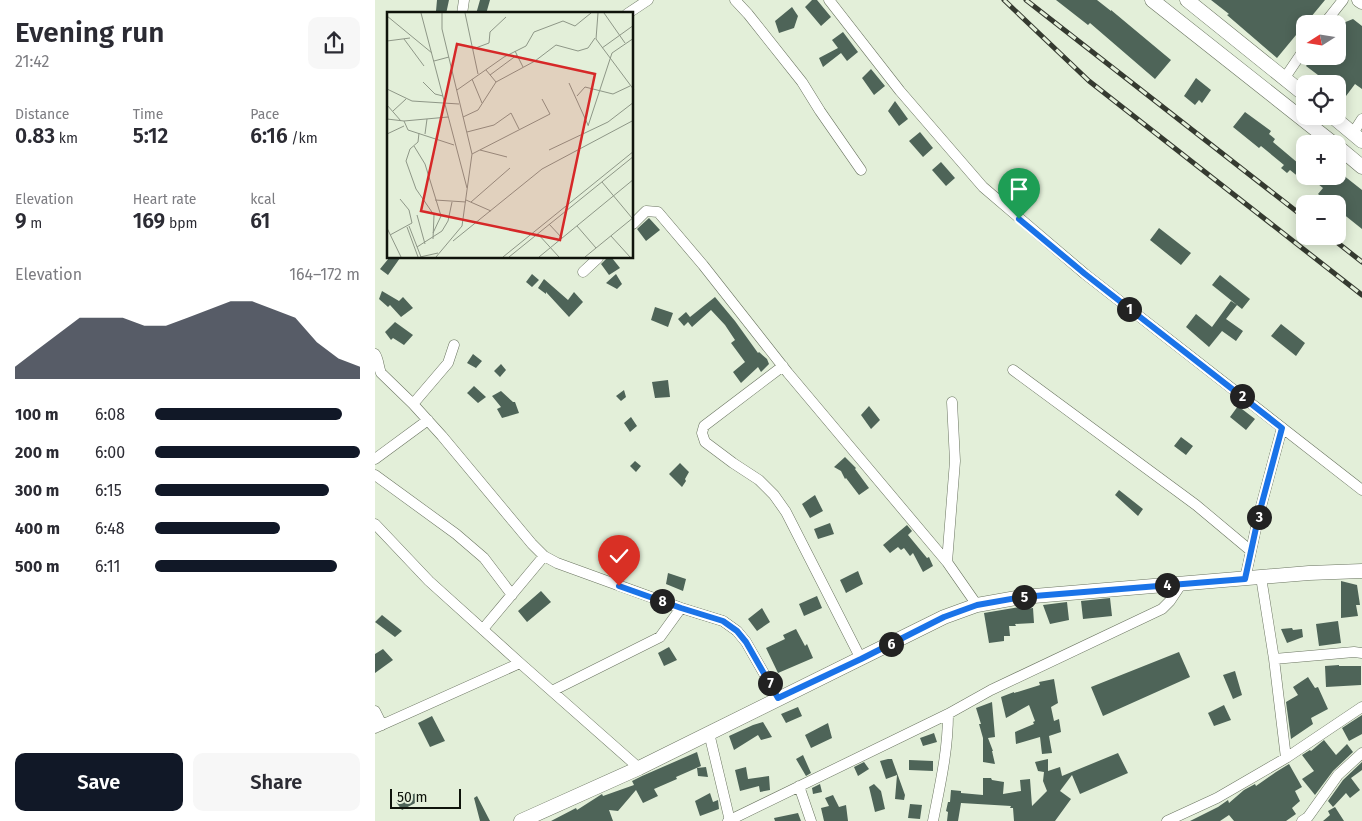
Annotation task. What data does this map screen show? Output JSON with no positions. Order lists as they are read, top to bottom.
{
  "scale_bar": "50 m",
  "north": "left",
  "page": {
    "heading": ["Evening run", "21:42"],
    "map_buttons": ["+", "−"],
    "stats": [
      ["Distance", "0.83 km"],
      ["Time", "5:12"],
      ["Pace", "6:16 /km"],
      ["Elevation", "9 m"],
      ["Heart rate", "169 bpm"],
      ["kcal", "61"]
    ],
    "chart": ["Elevation", "164–172 m"],
    "pins": [
      "1",
      "2",
      "3",
      "4",
      "5",
      "8",
      "6",
      "7"
    ],
    "list": [
      {
        "name": "100 m",
        "note": "6:08"
      },
      {
        "name": "200 m",
        "note": "6:00"
      },
      {
        "name": "300 m",
        "note": "6:15"
      },
      {
        "name": "400 m",
        "note": "6:48"
      },
      {
        "name": "500 m",
        "note": "6:11"
      }
    ],
    "buttons": ["Save", "Share"],
    "scale": "50 m"
  }
}
